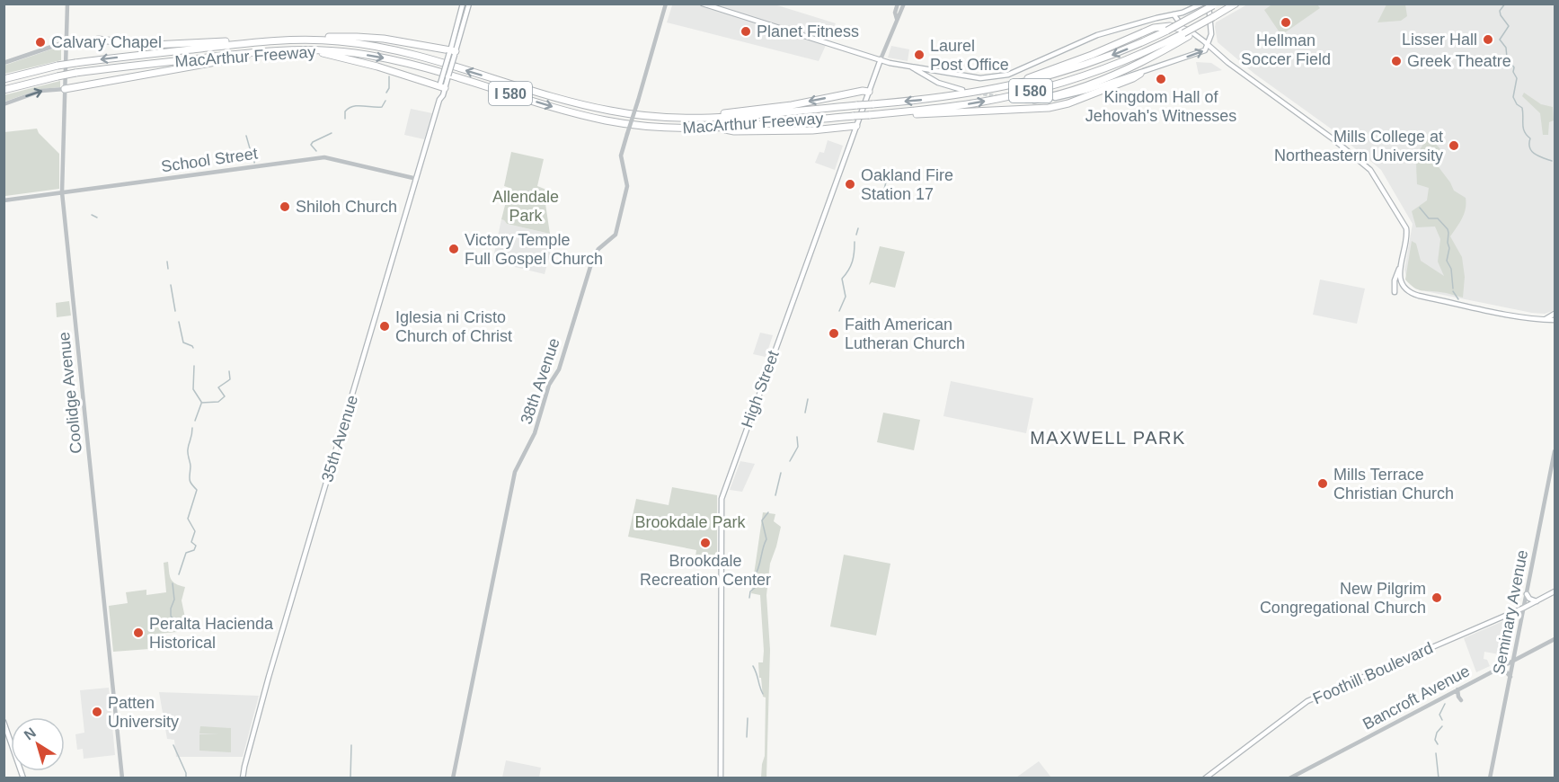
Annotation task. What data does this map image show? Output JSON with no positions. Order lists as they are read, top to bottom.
{
  "streets": {
    "highway": ["MacArthur Freeway", "I 580"],
    "main road": ["High Street", "35th Avenue", "Foothill Boulevard"],
    "street": [
      "School Street",
      "38th Avenue",
      "Coolidge Avenue",
      "Seminary Avenue",
      "Bancroft Avenue"
    ]
  },
  "crossings": [
    ["School Street", "Coolidge Avenue"],
    ["School Street", "35th Avenue"],
    ["Seminary Avenue", "Foothill Boulevard"],
    ["Seminary Avenue", "Bancroft Avenue"]
  ],
  "districts": ["MAXWELL PARK"],
  "parks": ["Allendale Park", "Brookdale Park"],
  "places": [
    "Hellman Soccer Field",
    "Planet Fitness",
    "Lisser Hall",
    "Calvary Chapel",
    "Laurel Post Office",
    "Greek Theatre",
    "Kingdom Hall of Jehovah's Witnesses",
    "Mills College at Northeastern University",
    "Oakland Fire Station 17",
    "Shiloh Church",
    "Victory Temple Full Gospel Church",
    "Iglesia ni Cristo Church of Christ",
    "Faith American Lutheran Church",
    "Mills Terrace Christian Church",
    "Brookdale Recreation Center",
    "New Pilgrim Congregational Church",
    "Peralta Hacienda Historical",
    "Patten University"
  ],
  "north": "top left"
}
